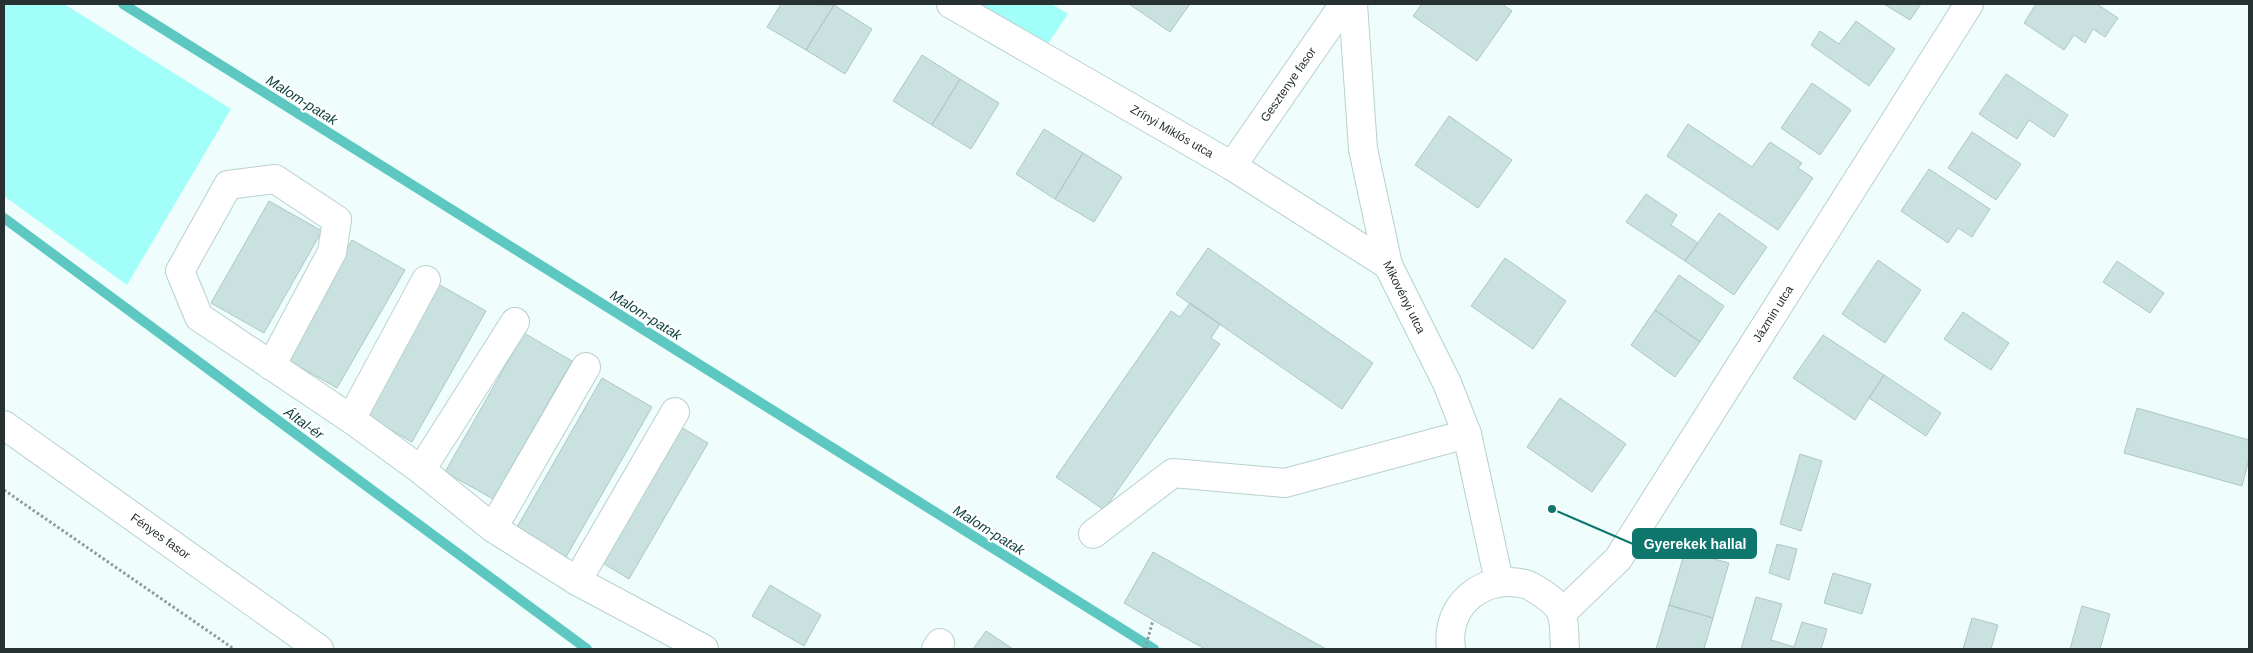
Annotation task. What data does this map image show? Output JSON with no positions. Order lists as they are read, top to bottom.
{
  "streets": {
    "street": [
      "Gesztenye fasor",
      "Zrínyi Miklós utca",
      "Mikovényi utca",
      "Jázmin utca",
      "Fényes fasor"
    ]
  },
  "crossings": [
    ["Gesztenye fasor", "Zrínyi Miklós utca"],
    ["Zrínyi Miklós utca", "Mikovényi utca"]
  ],
  "water": ["Malom-patak", "Által-ér"],
  "places": ["Gyerekek hallal"]
}
